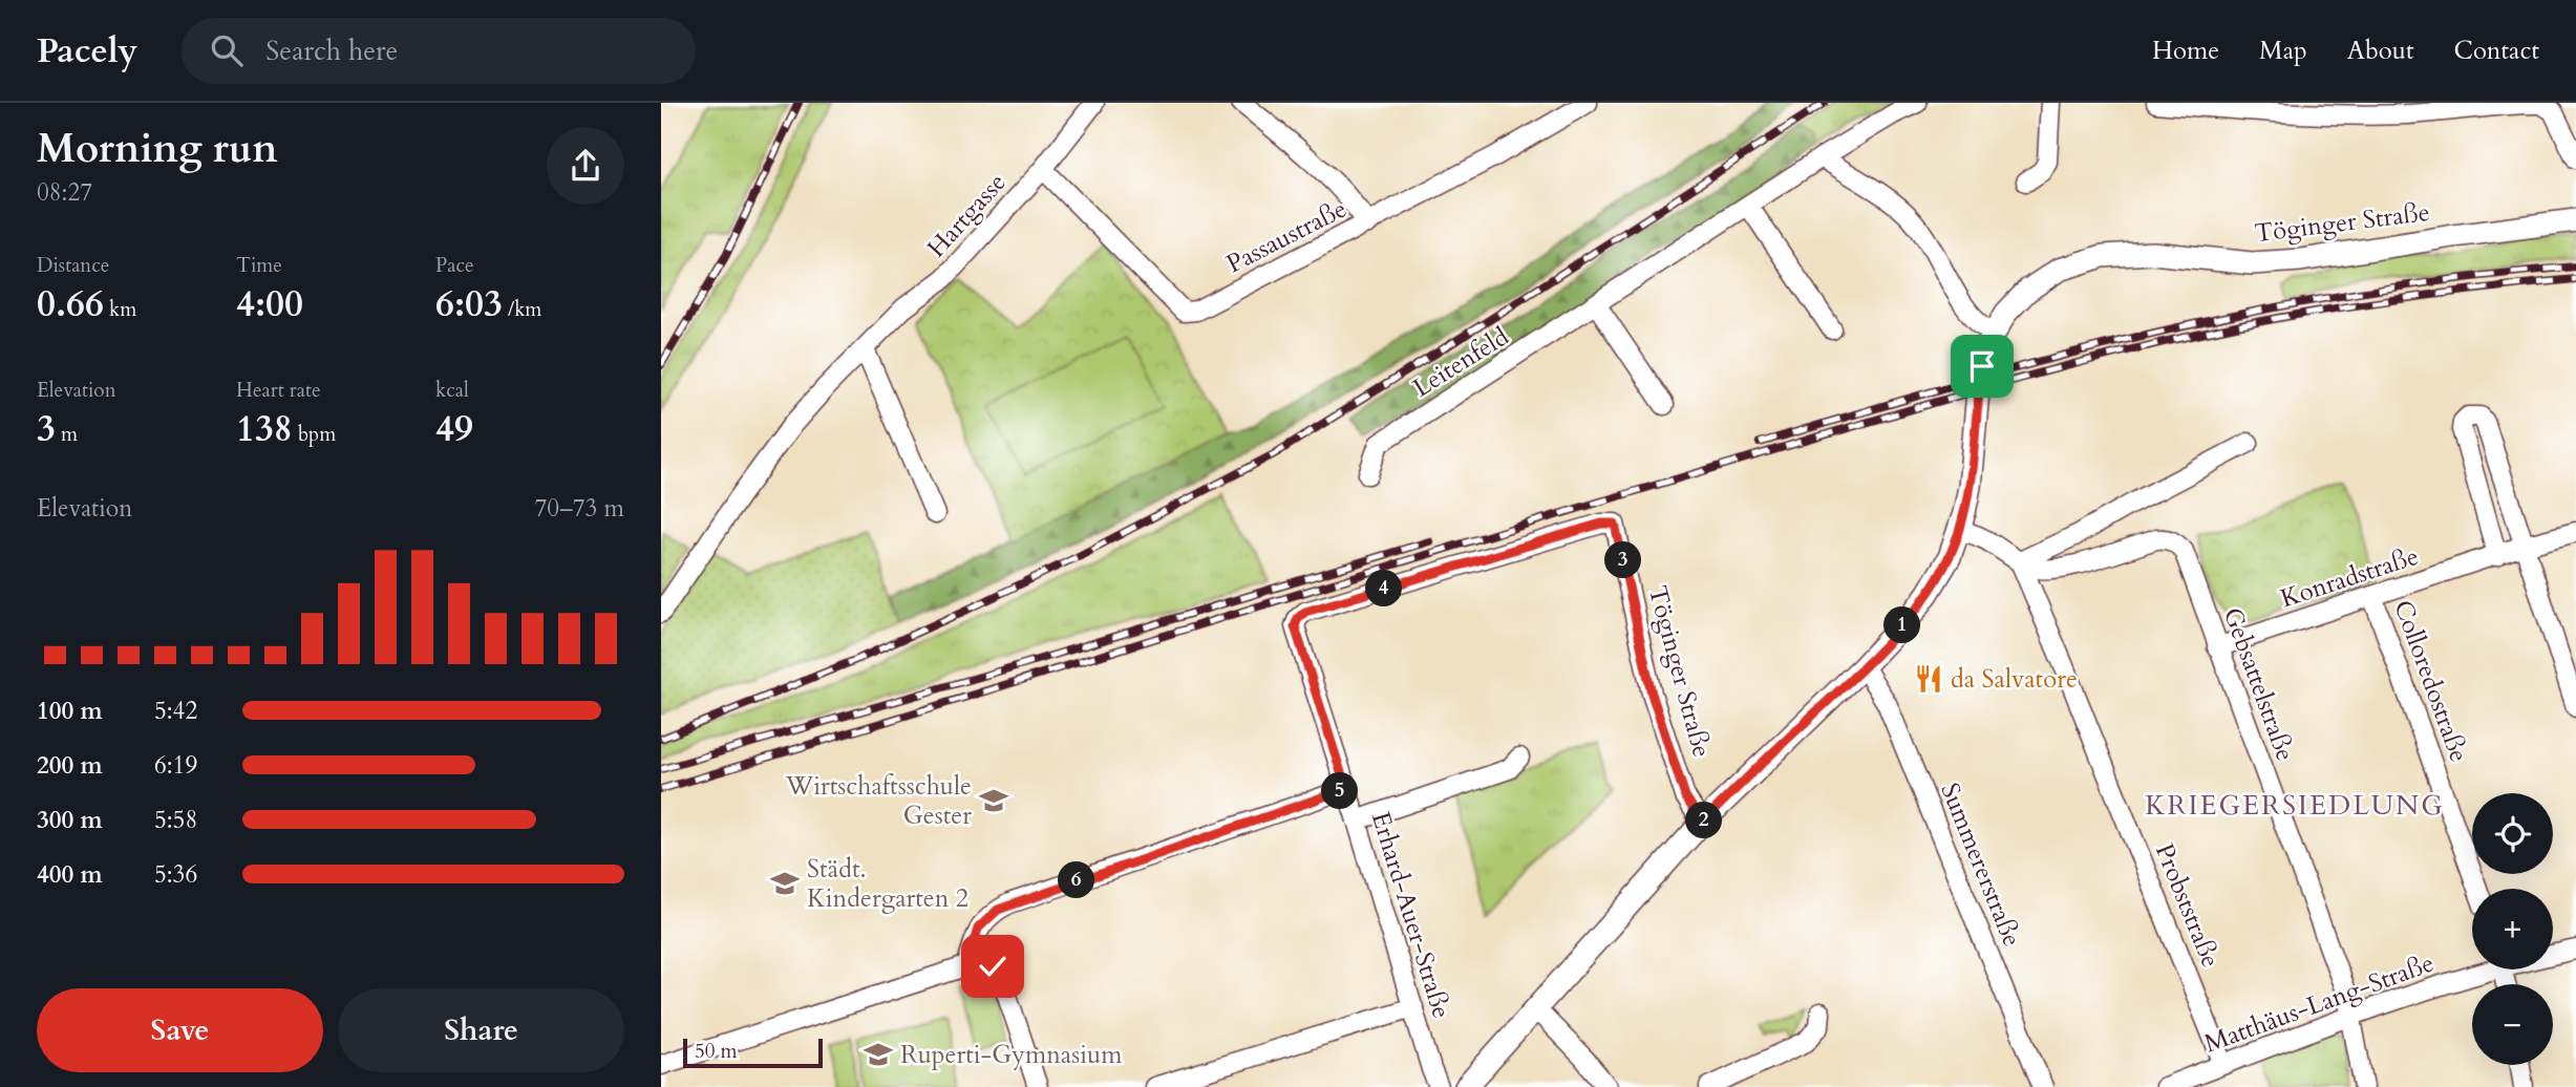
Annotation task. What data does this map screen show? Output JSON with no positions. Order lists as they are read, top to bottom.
{
  "streets": {
    "street": [
      "Hartgasse",
      "Töginger Straße",
      "Passaustraße",
      "Leitenfeld",
      "Konradstraße",
      "Colloredostraße",
      "Gebsattelstraße",
      "Summererstraße",
      "Probststraße",
      "Erhard-Auer-Straße",
      "Matthäus-Lang-Straße"
    ]
  },
  "crossings": [
    ["Hartgasse", "Passaustraße"],
    ["Töginger Straße", "Summererstraße"],
    ["Töginger Straße", "Erhard-Auer-Straße"],
    ["Konradstraße", "Colloredostraße"],
    ["Konradstraße", "Gebsattelstraße"],
    ["Gebsattelstraße", "Probststraße"],
    ["Gebsattelstraße", "Matthäus-Lang-Straße"],
    ["Probststraße", "Matthäus-Lang-Straße"]
  ],
  "districts": ["KRIEGERSIEDLUNG"],
  "places": {
    "restaurant": ["da Salvatore"],
    "school or university": ["Wirtschaftsschule Gester", "Städt. Kindergarten 2", "Ruperti-Gymnasium"]
  },
  "scale_bar": "50 m",
  "page": {
    "header": "Pacely",
    "search": "Search here",
    "nav": [
      "Home",
      "Map",
      "About",
      "Contact"
    ],
    "heading": ["Morning run", "08:27"],
    "stats": [
      ["Distance", "0.66 km"],
      ["Time", "4:00"],
      ["Pace", "6:03 /km"],
      ["Elevation", "3 m"],
      ["Heart rate", "138 bpm"],
      ["kcal", "49"]
    ],
    "chart": ["Elevation", "70–73 m"],
    "pins": [
      "3",
      "4",
      "1",
      "5",
      "2",
      "6"
    ],
    "list": [
      {
        "name": "100 m",
        "note": "5:42"
      },
      {
        "name": "200 m",
        "note": "6:19"
      },
      {
        "name": "300 m",
        "note": "5:58"
      },
      {
        "name": "400 m",
        "note": "5:36"
      }
    ],
    "map_buttons": ["+", "−"],
    "buttons": ["Save", "Share"],
    "scale": "50 m"
  }
}
